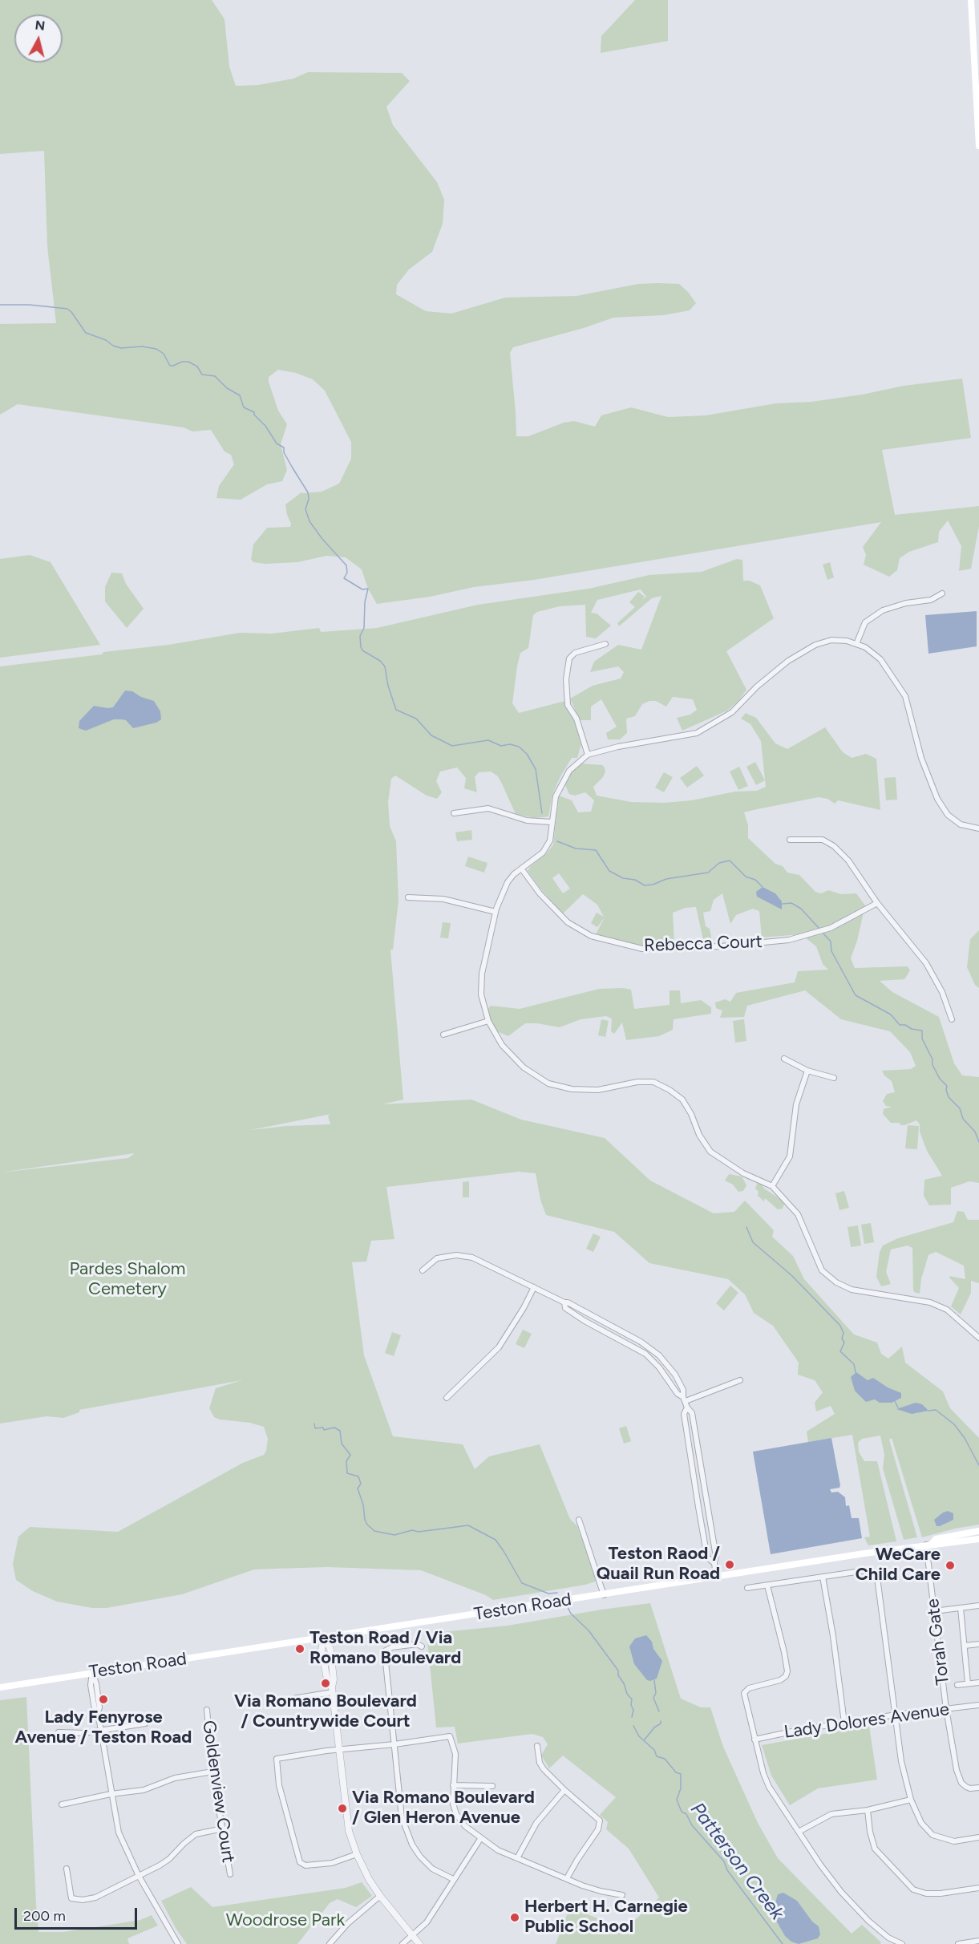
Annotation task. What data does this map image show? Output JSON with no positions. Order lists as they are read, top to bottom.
{
  "streets": {
    "main road": ["Teston Road"],
    "street": [
      "Rebecca Court",
      "Torah Gate",
      "Lady Dolores Avenue",
      "Goldenview Court"
    ]
  },
  "crossings": [
    ["Teston Road", "Torah Gate"],
    ["Torah Gate", "Lady Dolores Avenue"]
  ],
  "water": ["Patterson Creek"],
  "parks": ["Pardes Shalom Cemetery", "Woodrose Park"],
  "places": [
    "Teston Raod / Quail Run Road",
    "WeCare Child Care",
    "Teston Road / Via Romano Boulevard",
    "Via Romano Boulevard / Countrywide Court",
    "Lady Fenyrose Avenue / Teston Road",
    "Via Romano Boulevard / Glen Heron Avenue",
    "Herbert H. Carnegie Public School"
  ],
  "scale_bar": "200 m",
  "north": "top"
}
